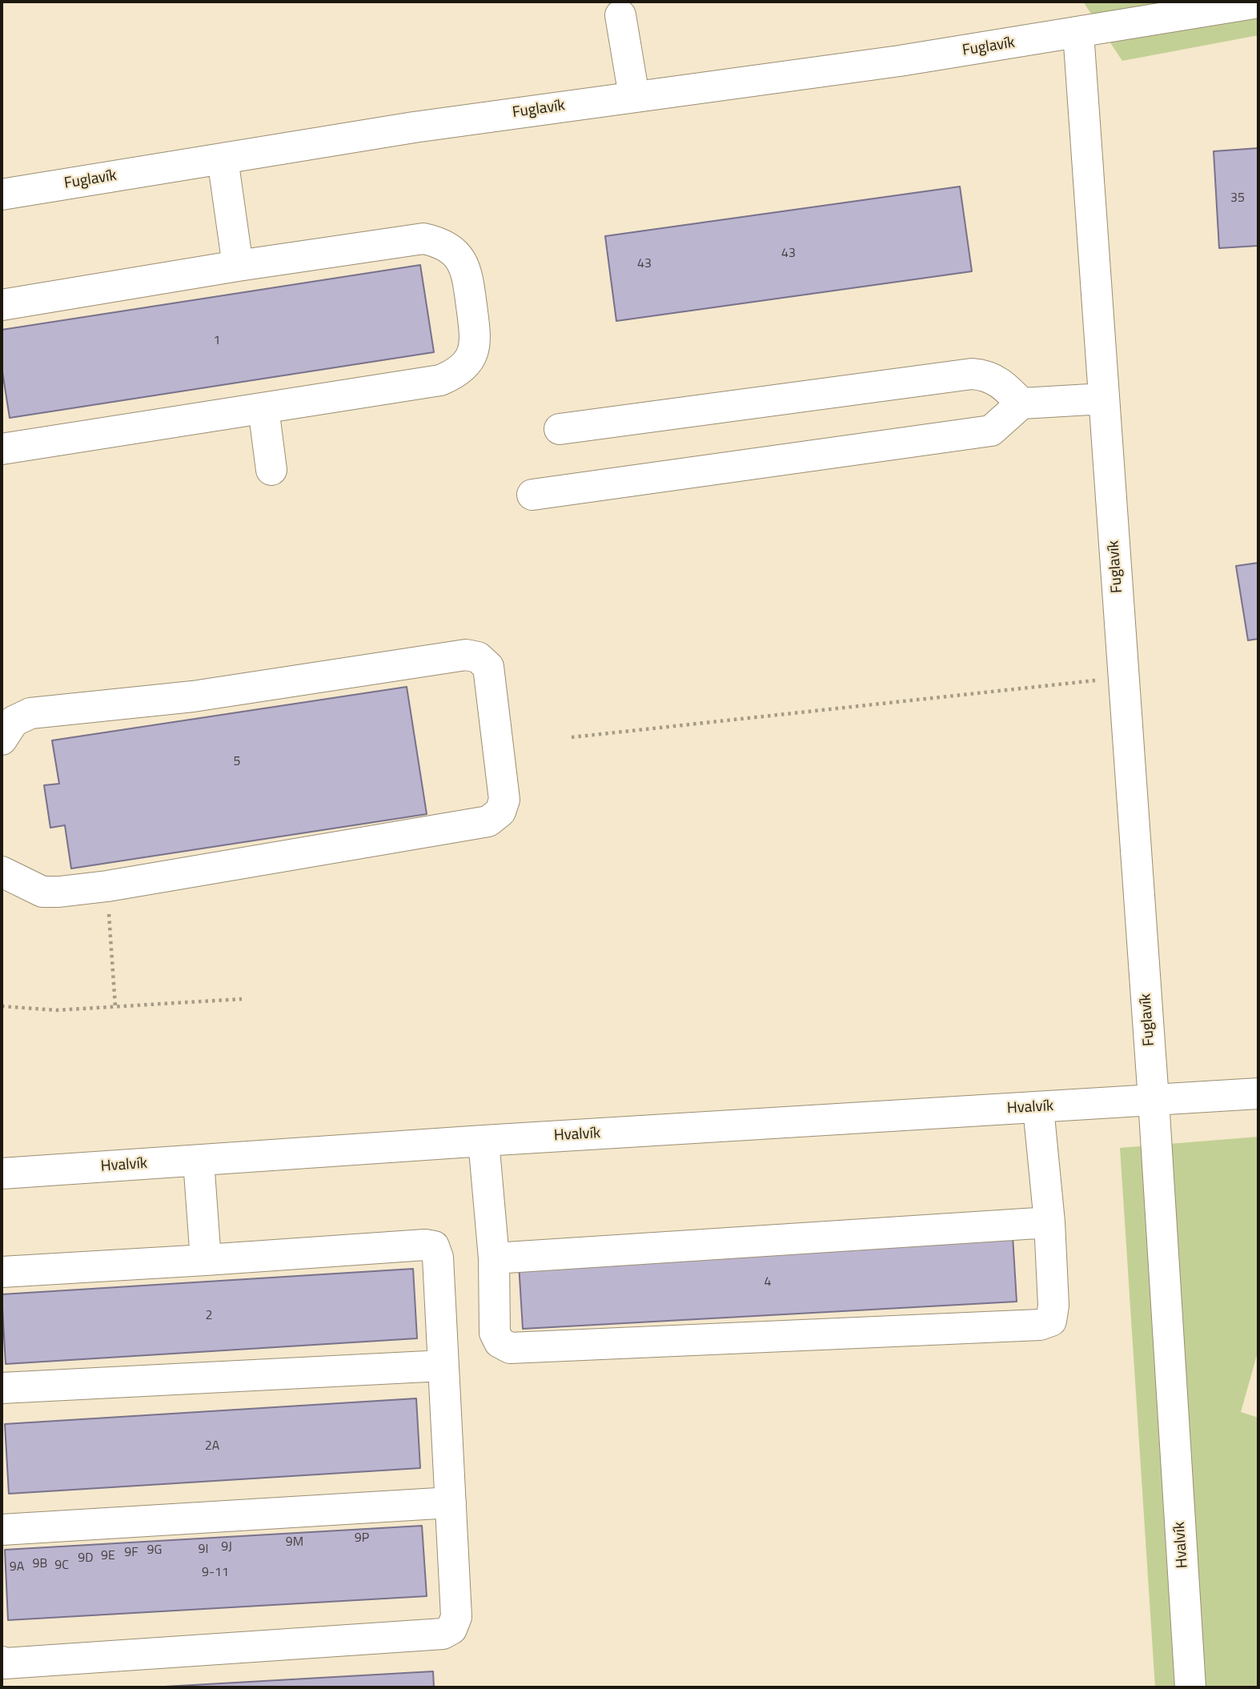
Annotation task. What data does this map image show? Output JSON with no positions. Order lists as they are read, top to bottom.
{
  "streets": {
    "street": ["Fuglavík", "Hvalvík"]
  },
  "crossings": [
    ["Fuglavík", "Hvalvík"]
  ],
  "house_numbers": [
    "35",
    "43",
    "43",
    "1",
    "5",
    "4",
    "2",
    "2A",
    "9P",
    "9M",
    "9J",
    "9I",
    "9G",
    "9F",
    "9E",
    "9D",
    "9B",
    "9C",
    "9A",
    "9-11"
  ]
}
